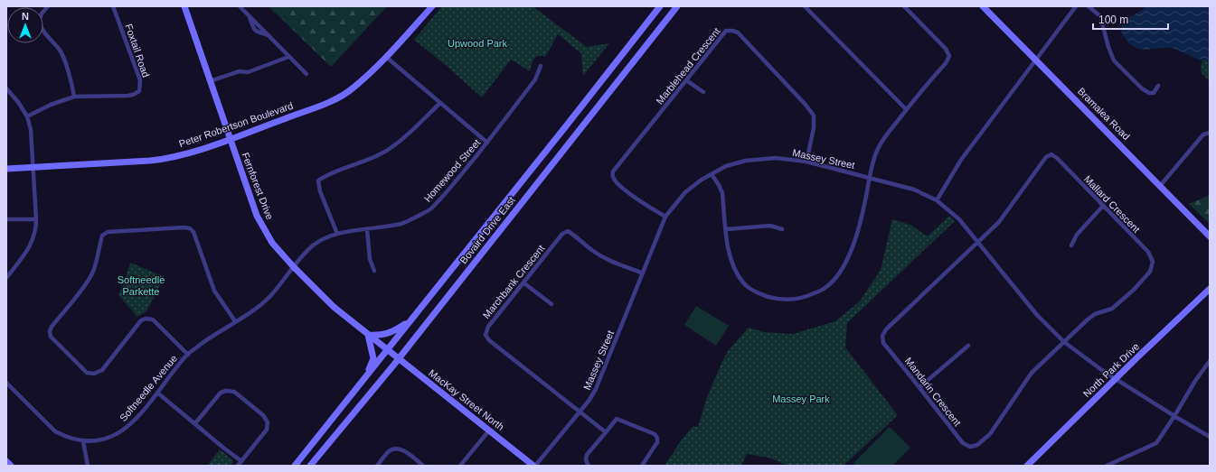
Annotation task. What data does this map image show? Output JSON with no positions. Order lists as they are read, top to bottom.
{
  "streets": {
    "main road": [
      "Bramalea Road",
      "Peter Robertson Boulevard",
      "Fernforest Drive",
      "Bovaird Drive East",
      "North Park Drive",
      "MacKay Street North"
    ],
    "street": [
      "Foxtail Road",
      "Marblehead Crescent",
      "Massey Street",
      "Homewood Street",
      "Mallard Crescent",
      "Marchbank Crescent",
      "Softneedle Avenue",
      "Mandarin Crescent"
    ]
  },
  "crossings": [
    ["Marblehead Crescent", "Massey Street"],
    ["Peter Robertson Boulevard", "Fernforest Drive"],
    ["Massey Street", "Mallard Crescent"],
    ["Massey Street", "Marchbank Crescent"],
    ["Massey Street", "North Park Drive"],
    ["Massey Street", "Mandarin Crescent"],
    ["Massey Street", "MacKay Street North"],
    ["Homewood Street", "Fernforest Drive"],
    ["Homewood Street", "Softneedle Avenue"],
    ["Fernforest Drive", "Bovaird Drive East"],
    ["Fernforest Drive", "Softneedle Avenue"],
    ["Fernforest Drive", "MacKay Street North"],
    ["Mallard Crescent", "Mandarin Crescent"],
    ["Bovaird Drive East", "MacKay Street North"]
  ],
  "parks": ["Upwood Park", "Softneedle Parkette", "Massey Park"],
  "scale_bar": "100 m",
  "north": "top"
}
